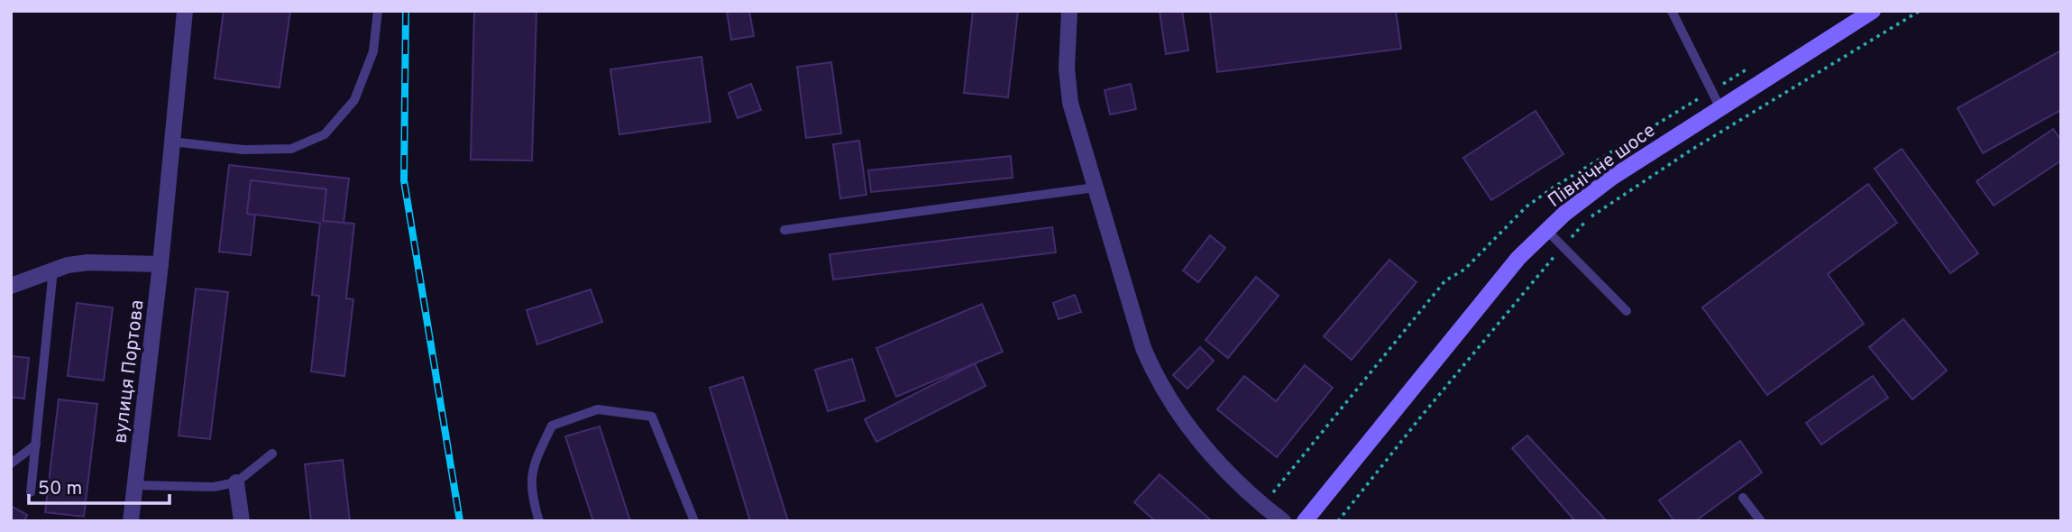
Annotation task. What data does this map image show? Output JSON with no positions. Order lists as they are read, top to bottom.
{
  "streets": {
    "main road": ["Північне шосе"],
    "street": ["вулиця Портова"]
  },
  "scale_bar": "50 m"
}
